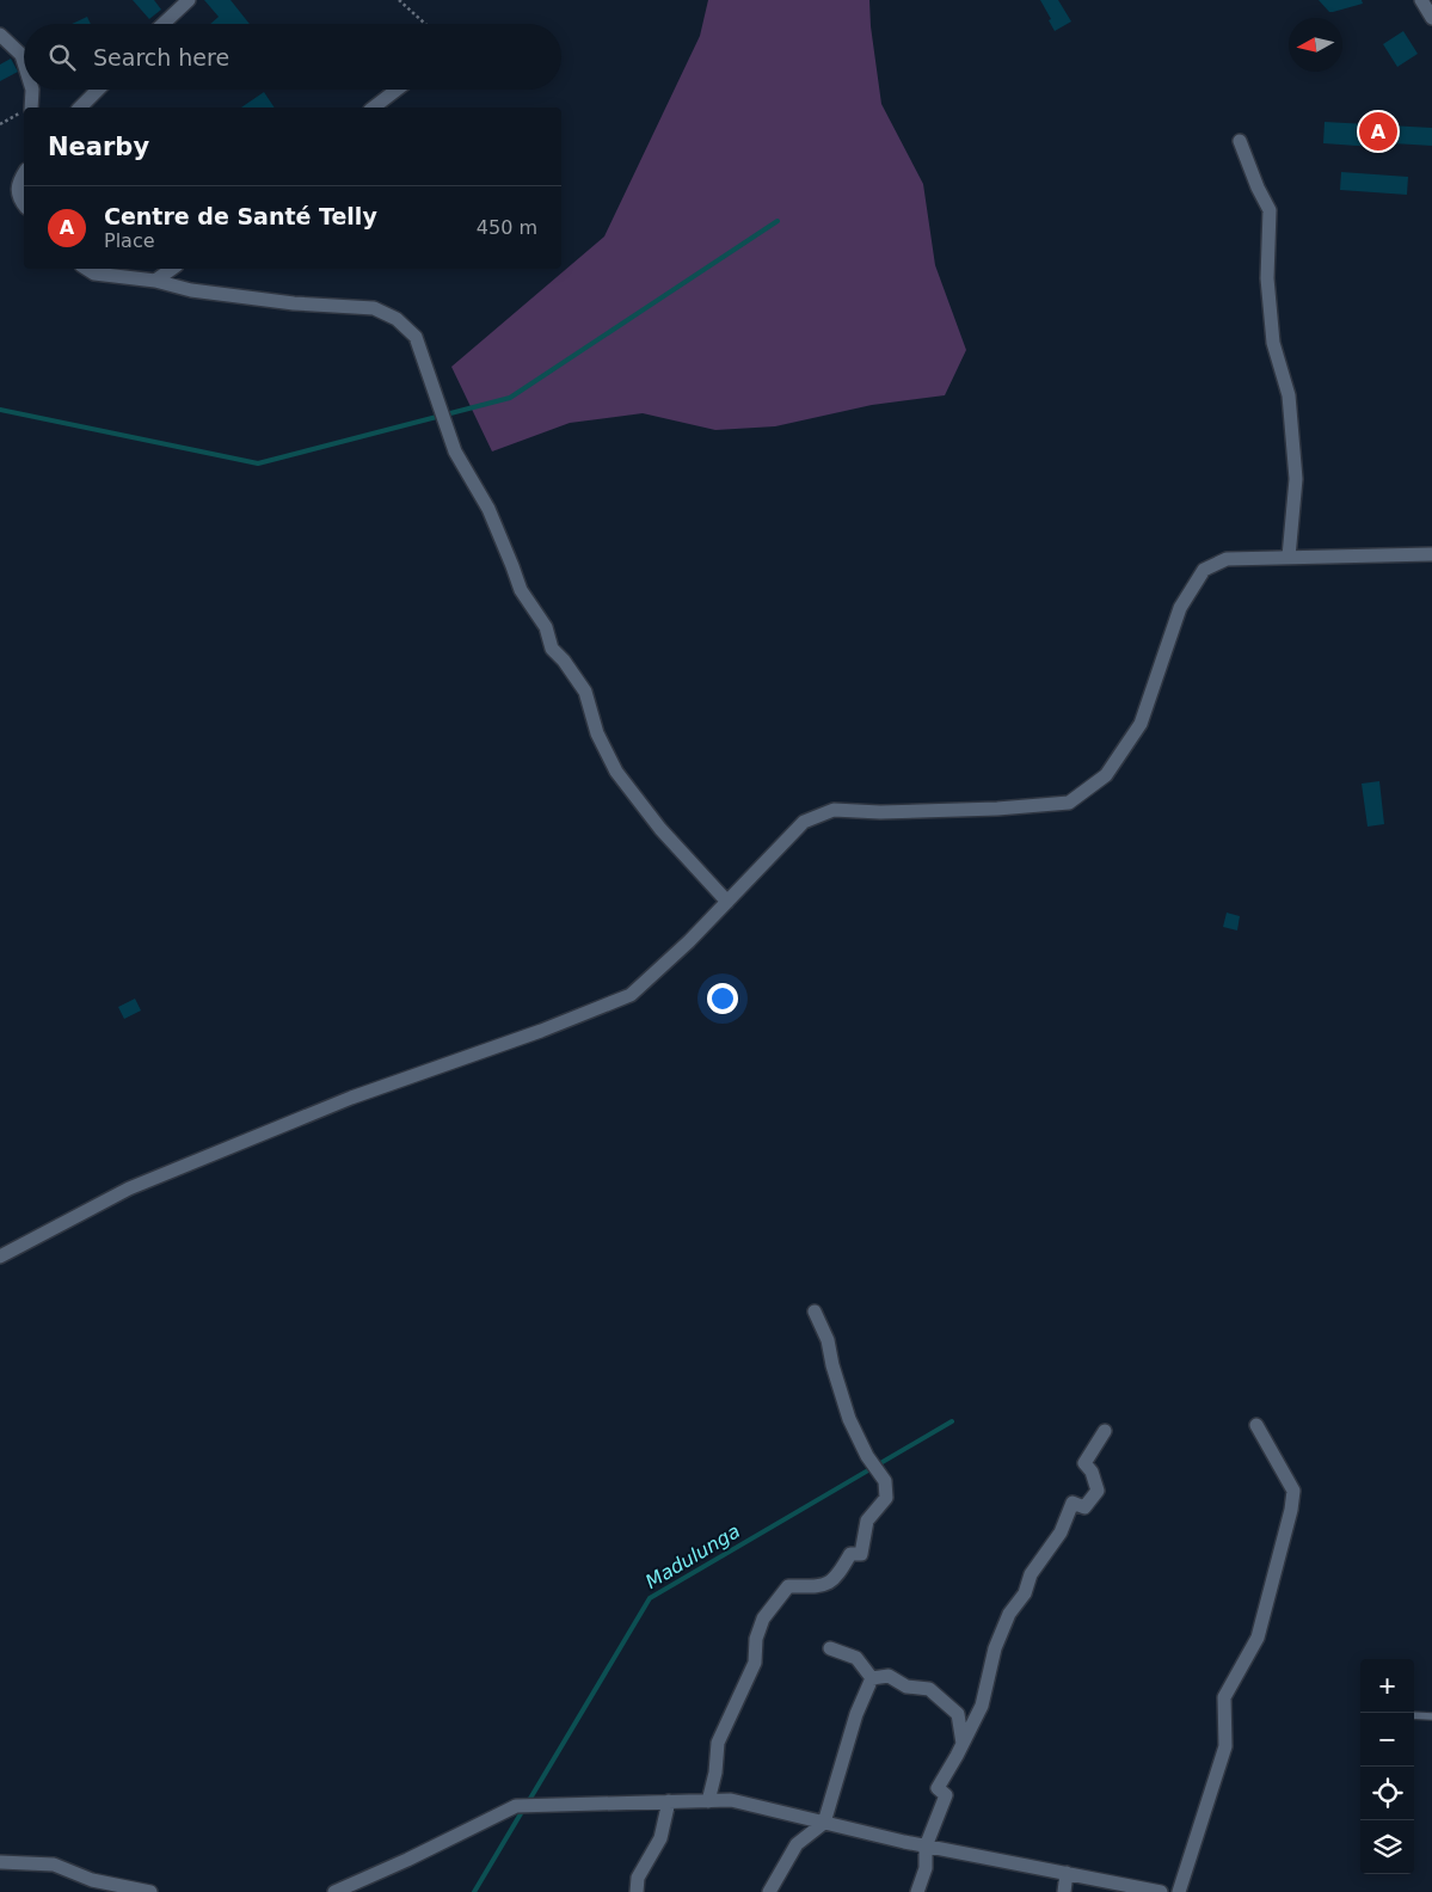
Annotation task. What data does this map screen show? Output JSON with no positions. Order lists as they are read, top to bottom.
{
  "water": ["Madulunga"],
  "north": "left",
  "page": {
    "search": "Search here",
    "heading": "Nearby",
    "pins": "A",
    "list": [
      {
        "mark": "A",
        "name": "Centre de Santé Telly",
        "note": "Place",
        "value": "450 m"
      }
    ],
    "map_buttons": ["+", "−"]
  }
}
